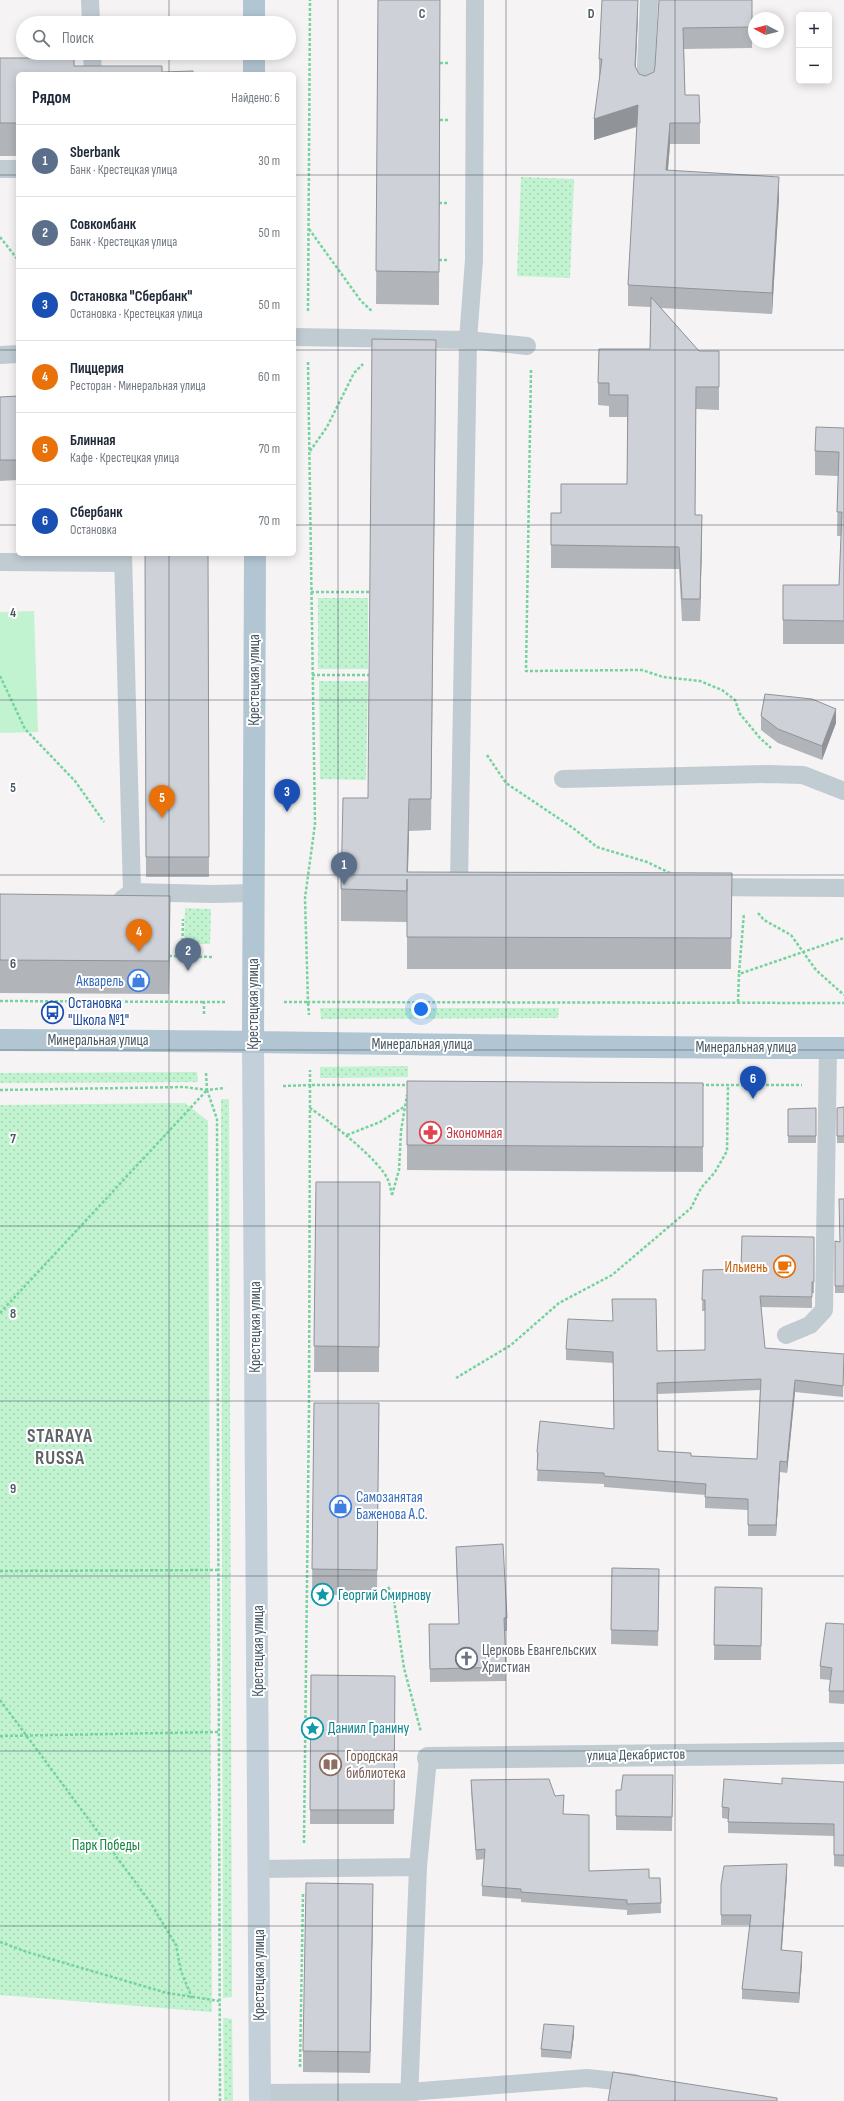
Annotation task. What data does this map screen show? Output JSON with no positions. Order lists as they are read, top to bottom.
{
  "streets": {
    "main road": ["Крестецкая улица", "Минеральная улица"],
    "street": ["улица Декабристов"]
  },
  "crossings": [
    ["Крестецкая улица", "Минеральная улица"]
  ],
  "districts": ["STARAYA RUSSA"],
  "parks": ["Парк Победы"],
  "places": {
    "shop": ["Акварель", "Самозанятая Баженова А.С."],
    "bus stop": ["Остановка \"Школа №1\""],
    "pharmacy": ["Экономная"],
    "cafe": ["Ильиень"],
    "place": ["Георгий Смирнову", "Даниил Гранину"],
    "church": ["Церковь Евангельских Христиан"],
    "library": ["Городская библиотека"]
  },
  "north": "left",
  "page": {
    "map_buttons": ["+", "−"],
    "search": "Поиск",
    "heading": ["Рядом", "Найдено: 6"],
    "list": [
      {
        "mark": "1",
        "name": "Sberbank",
        "note": "Банк · Крестецкая улица",
        "value": "30 m"
      },
      {
        "mark": "2",
        "name": "Совкомбанк",
        "note": "Банк · Крестецкая улица",
        "value": "50 m"
      },
      {
        "mark": "3",
        "name": "Остановка \"Сбербанк\"",
        "note": "Остановка · Крестецкая улица",
        "value": "50 m"
      },
      {
        "mark": "4",
        "name": "Пиццерия",
        "note": "Ресторан · Минеральная улица",
        "value": "60 m"
      },
      {
        "mark": "5",
        "name": "Блинная",
        "note": "Кафе · Крестецкая улица",
        "value": "70 m"
      },
      {
        "mark": "6",
        "name": "Сбербанк",
        "note": "Остановка",
        "value": "70 m"
      }
    ],
    "pins": [
      "3",
      "5",
      "1",
      "4",
      "2",
      "6"
    ]
  },
  "grid": {
    "columns": ["C", "D"],
    "rows": [
      "4",
      "5",
      "6",
      "7",
      "8",
      "9"
    ]
  }
}
